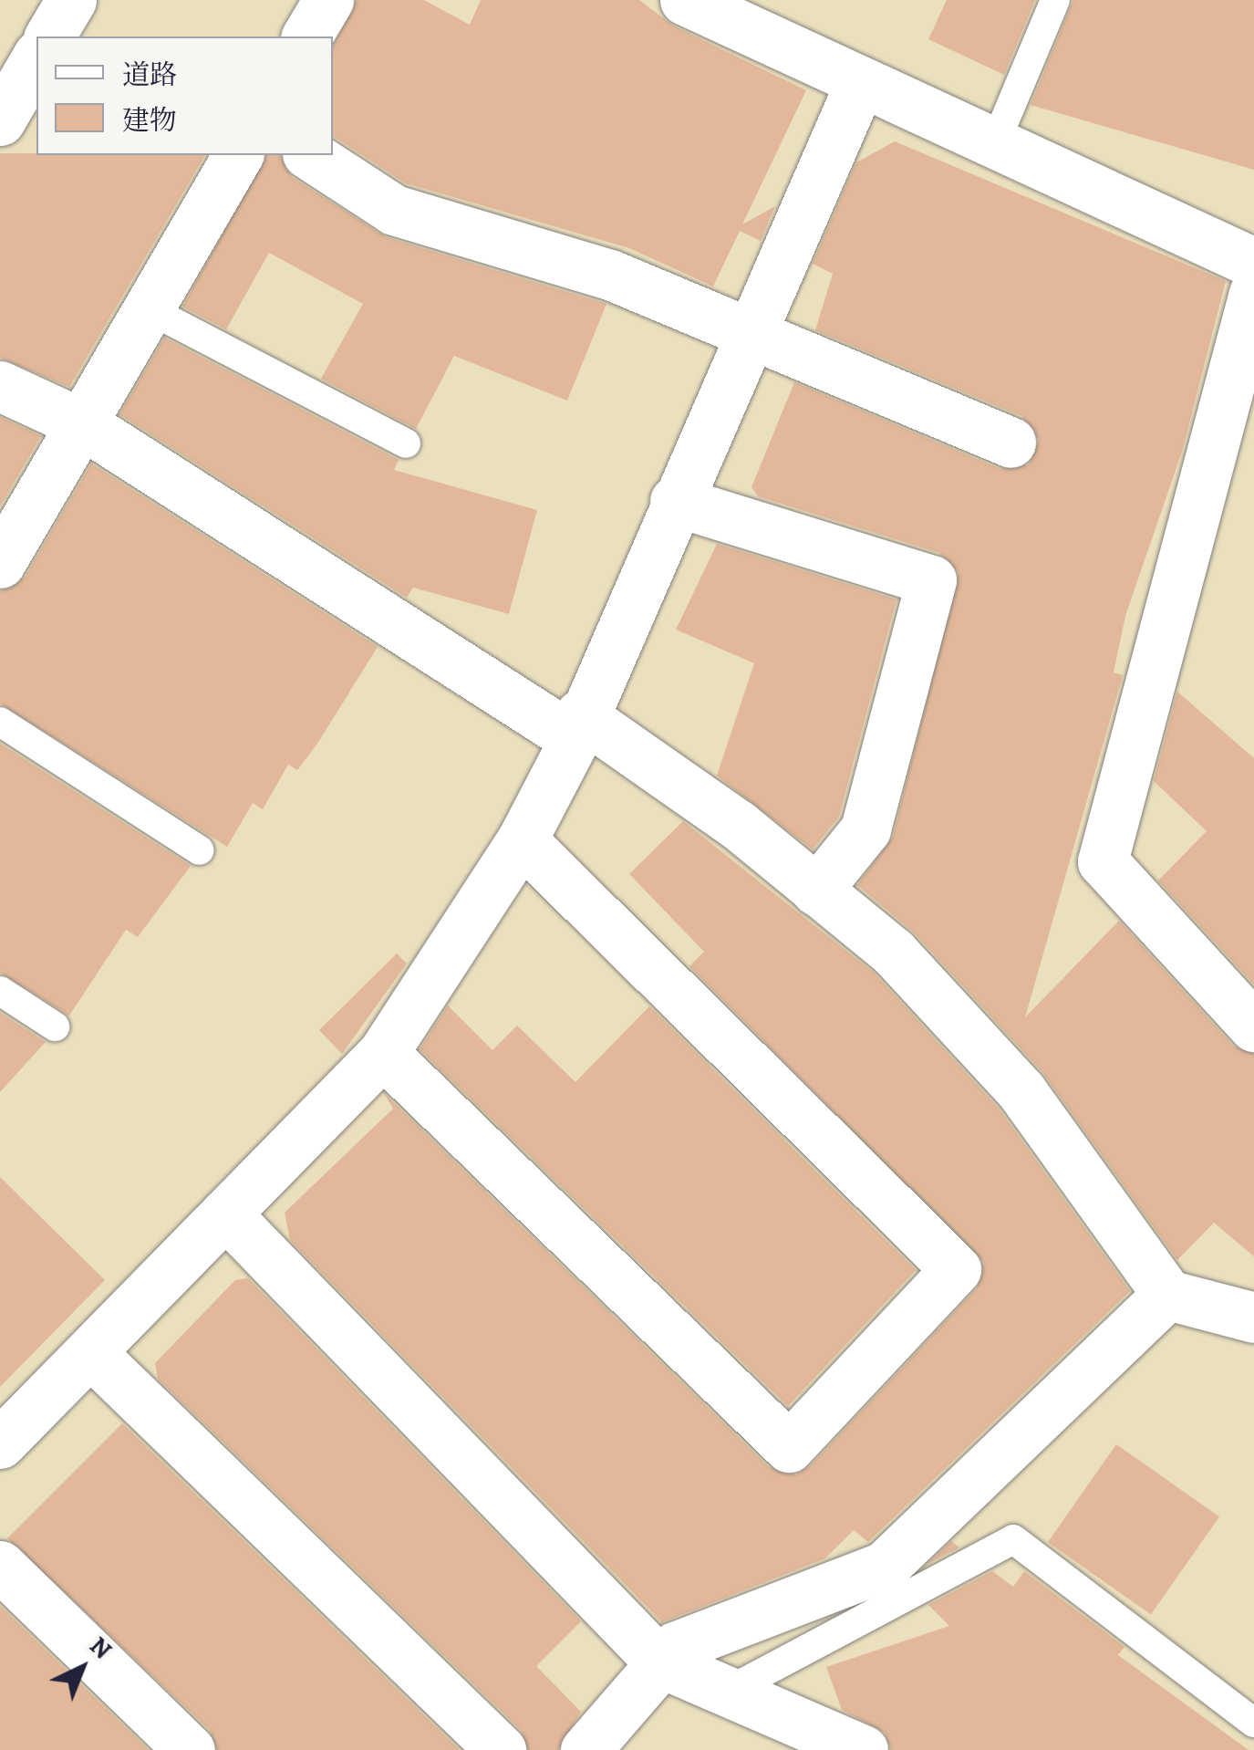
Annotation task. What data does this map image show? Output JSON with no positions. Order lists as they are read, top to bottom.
{
  "legend": ["道路", "建物"],
  "north": "top right"
}
